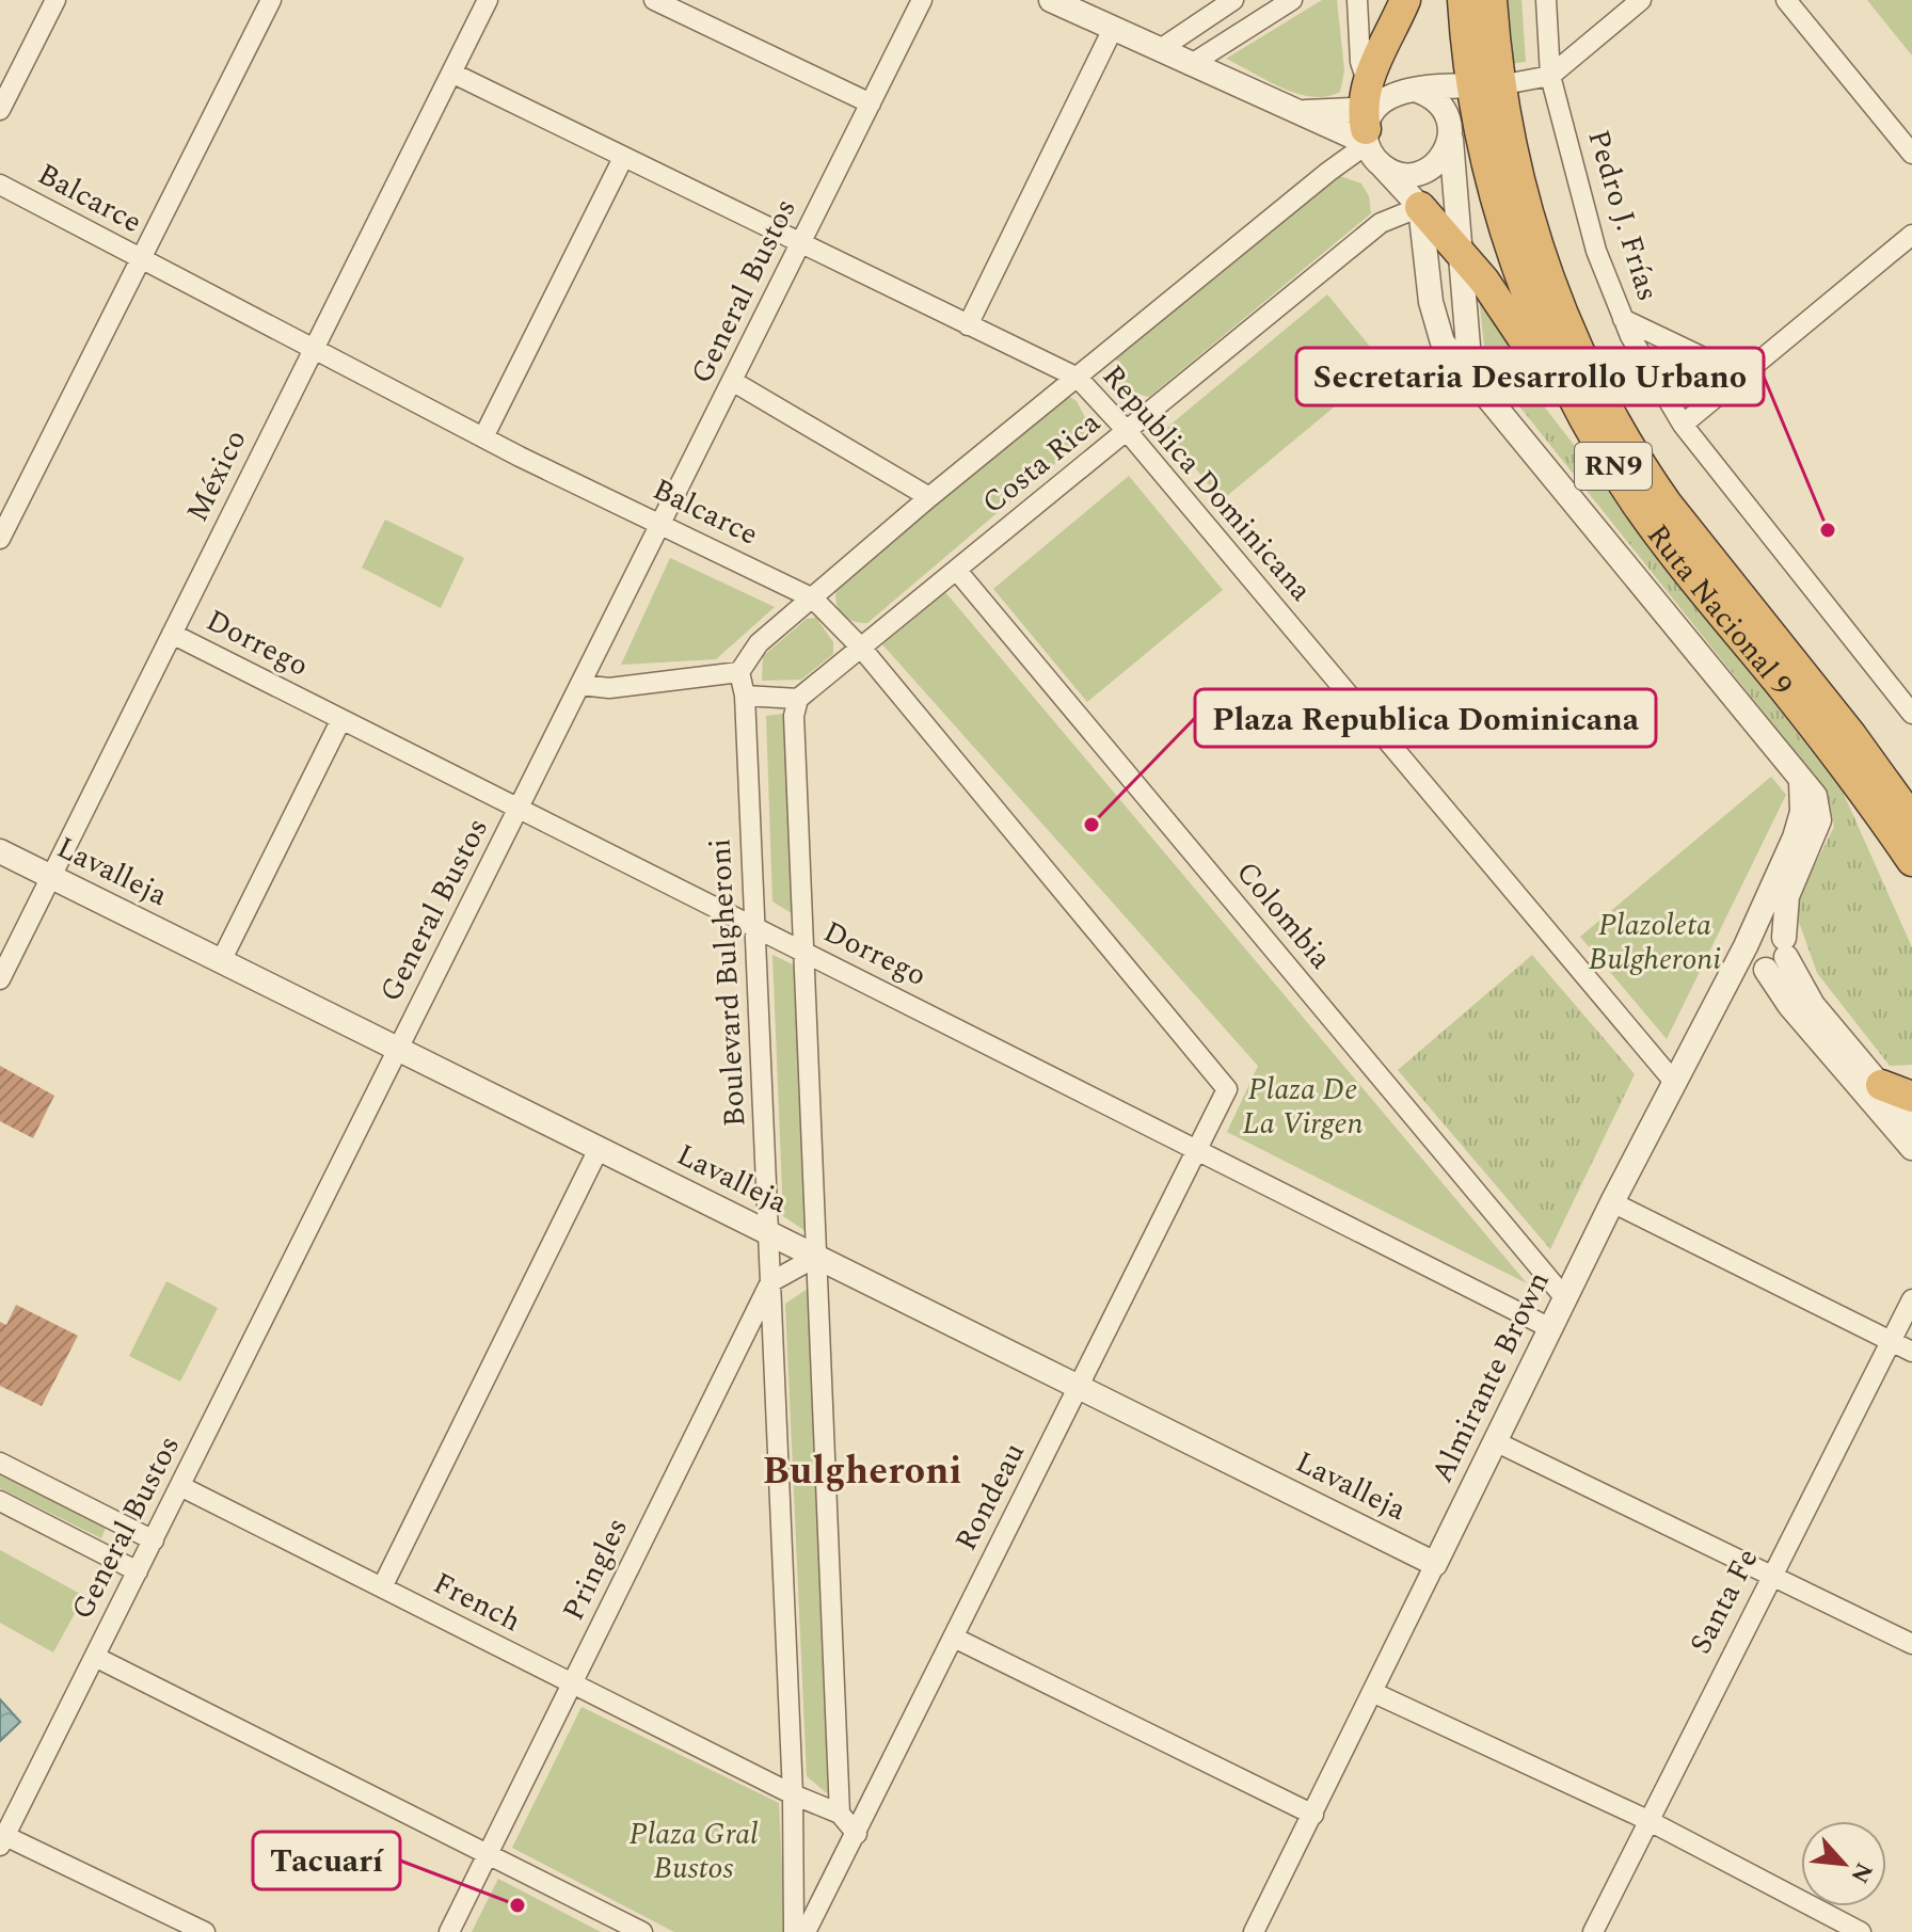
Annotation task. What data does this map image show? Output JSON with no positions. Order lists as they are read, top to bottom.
{
  "streets": {
    "highway": ["RN9", "Ruta Nacional 9"],
    "street": [
      "Balcarce",
      "Pedro J. Frías",
      "General Bustos",
      "Costa Rica",
      "México",
      "Republica Dominicana",
      "Dorrego",
      "Lavalleja",
      "Colombia",
      "Boulevard Bulgheroni",
      "Almirante Brown",
      "Rondeau",
      "Pringles",
      "Santa Fe",
      "French"
    ]
  },
  "crossings": [
    ["Balcarce", "General Bustos"],
    ["Balcarce", "Costa Rica"],
    ["Balcarce", "México"],
    ["Balcarce", "Rondeau"],
    ["General Bustos", "Republica Dominicana"],
    ["General Bustos", "Dorrego"],
    ["General Bustos", "Lavalleja"],
    ["General Bustos", "French"],
    ["Costa Rica", "Republica Dominicana"],
    ["Costa Rica", "Colombia"],
    ["RN9", "Ruta Nacional 9"],
    ["México", "Republica Dominicana"],
    ["México", "Dorrego"],
    ["México", "Lavalleja"],
    ["Republica Dominicana", "Almirante Brown"],
    ["Dorrego", "Boulevard Bulgheroni"],
    ["Dorrego", "Almirante Brown"],
    ["Dorrego", "Rondeau"],
    ["Lavalleja", "Boulevard Bulgheroni"],
    ["Lavalleja", "Almirante Brown"],
    ["Lavalleja", "Rondeau"],
    ["Colombia", "Almirante Brown"],
    ["Boulevard Bulgheroni", "Pringles"],
    ["Boulevard Bulgheroni", "French"],
    ["Pringles", "French"]
  ],
  "districts": ["Bulgheroni"],
  "parks": ["Plazoleta Bulgheroni", "Plaza De La Virgen", "Plaza Gral Bustos"],
  "places": ["Secretaria Desarrollo Urbano", "Plaza Republica Dominicana", "Tacuarí"],
  "north": "bottom right"
}
